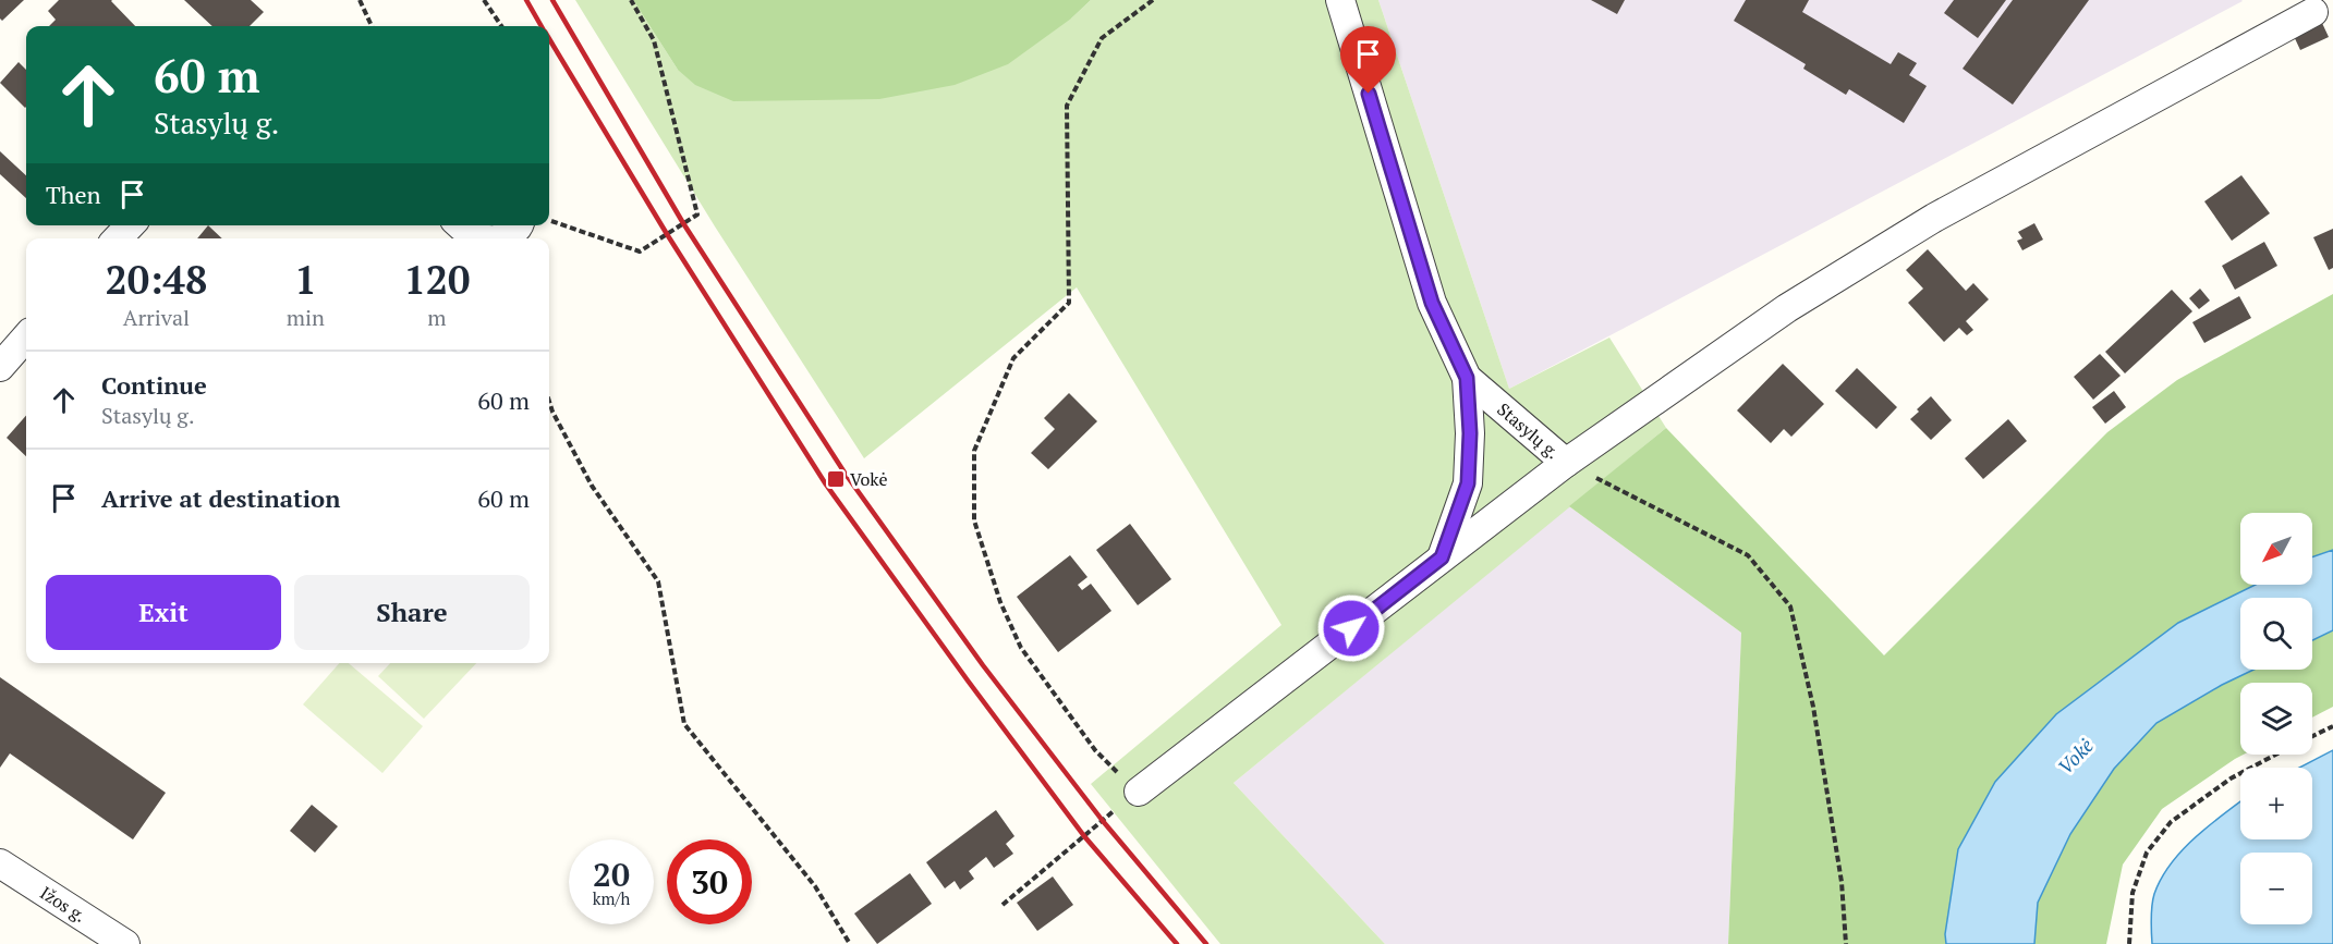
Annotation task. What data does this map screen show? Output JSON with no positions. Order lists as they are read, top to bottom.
{
  "streets": {
    "street": ["Stasylų g.", "Ižos g."]
  },
  "water": ["Vokė"],
  "places": {
    "transit": ["Vokė"]
  },
  "north": "bottom left",
  "page": {
    "turn": ["60 m", "Stasylų g."],
    "then": "Then",
    "eta": [
      "20:48",
      "Arrival",
      "1",
      "min",
      "120",
      "m"
    ],
    "list": [
      {
        "name": "Continue",
        "note": "Stasylų g.",
        "value": "60 m"
      },
      {
        "name": "Arrive at destination",
        "value": "60 m"
      }
    ],
    "map_buttons": ["+", "−"],
    "buttons": ["Exit", "Share"],
    "speed": "20 km/h",
    "limit": "30"
  }
}
